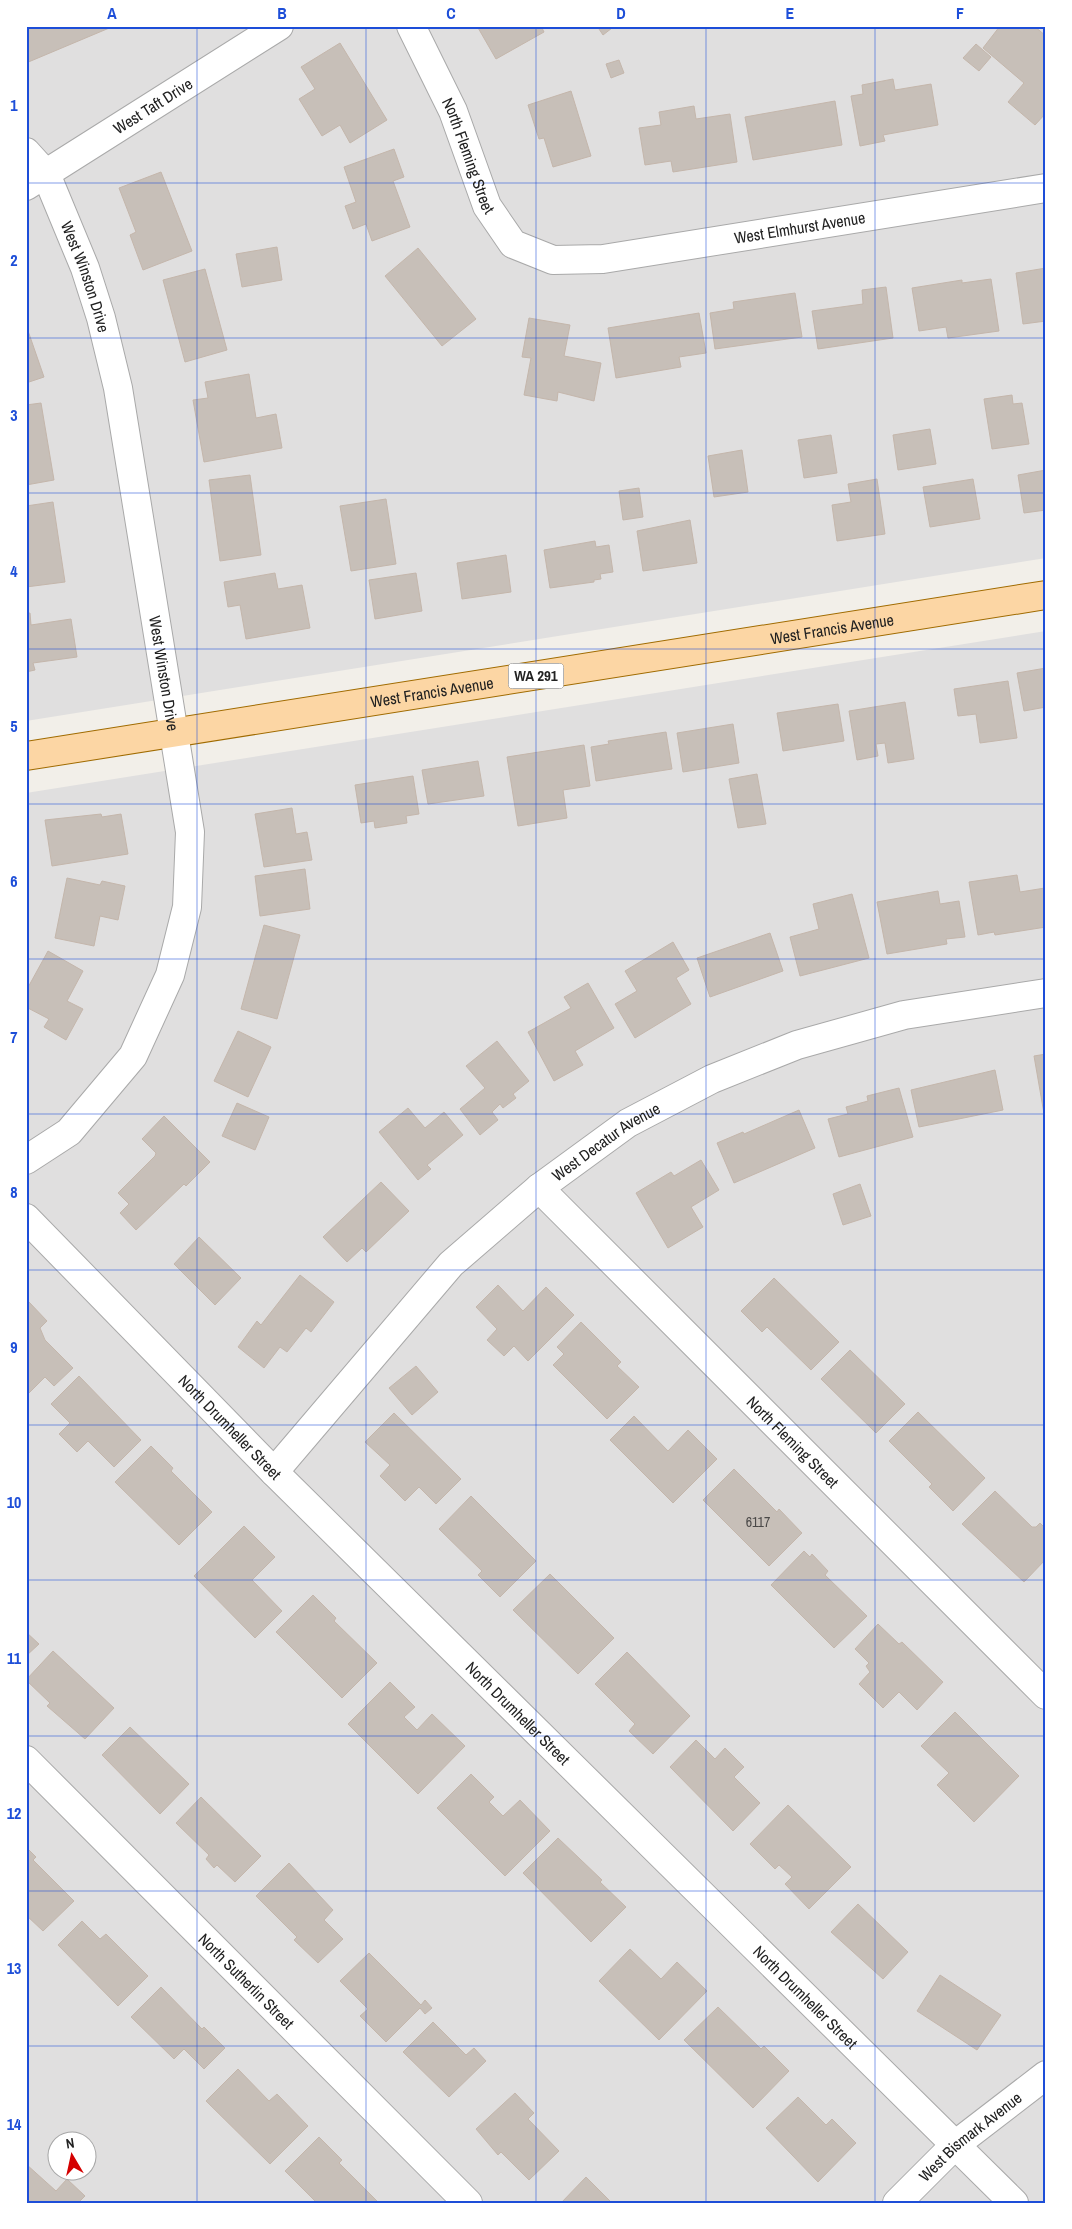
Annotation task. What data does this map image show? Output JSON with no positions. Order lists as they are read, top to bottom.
{
  "streets": {
    "main road": ["West Francis Avenue", "WA 291"],
    "street": [
      "West Taft Drive",
      "North Fleming Street",
      "West Elmhurst Avenue",
      "West Winston Drive",
      "West Decatur Avenue",
      "North Drumheller Street",
      "North Sutherlin Street",
      "West Bismark Avenue"
    ]
  },
  "crossings": [
    ["West Taft Drive", "West Winston Drive"],
    ["North Fleming Street", "West Elmhurst Avenue"],
    ["North Fleming Street", "West Decatur Avenue"],
    ["West Winston Drive", "West Francis Avenue"],
    ["West Decatur Avenue", "North Drumheller Street"],
    ["North Drumheller Street", "West Bismark Avenue"]
  ],
  "house_numbers": ["6117"],
  "north": "top",
  "grid": {
    "columns": [
      "A",
      "B",
      "C",
      "D",
      "E",
      "F"
    ],
    "rows": [
      "1",
      "2",
      "3",
      "4",
      "5",
      "6",
      "7",
      "8",
      "9",
      "10",
      "11",
      "12",
      "13",
      "14"
    ]
  }
}
